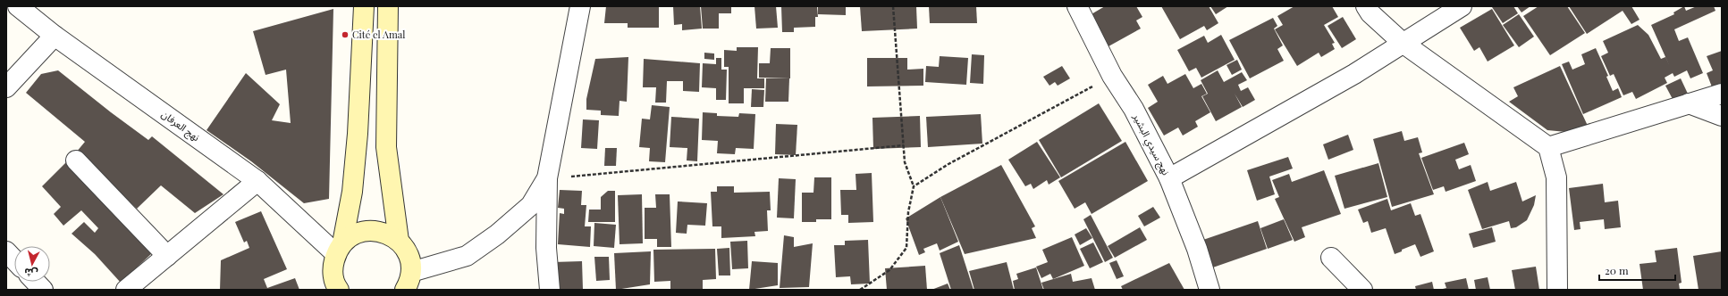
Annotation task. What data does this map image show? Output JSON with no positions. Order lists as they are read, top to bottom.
{
  "streets": {
    "street": ["نهج العرفان", "نهج سيدي البشير"]
  },
  "places": ["Cité el Amal"],
  "scale_bar": "20 m",
  "north": "bottom"
}
